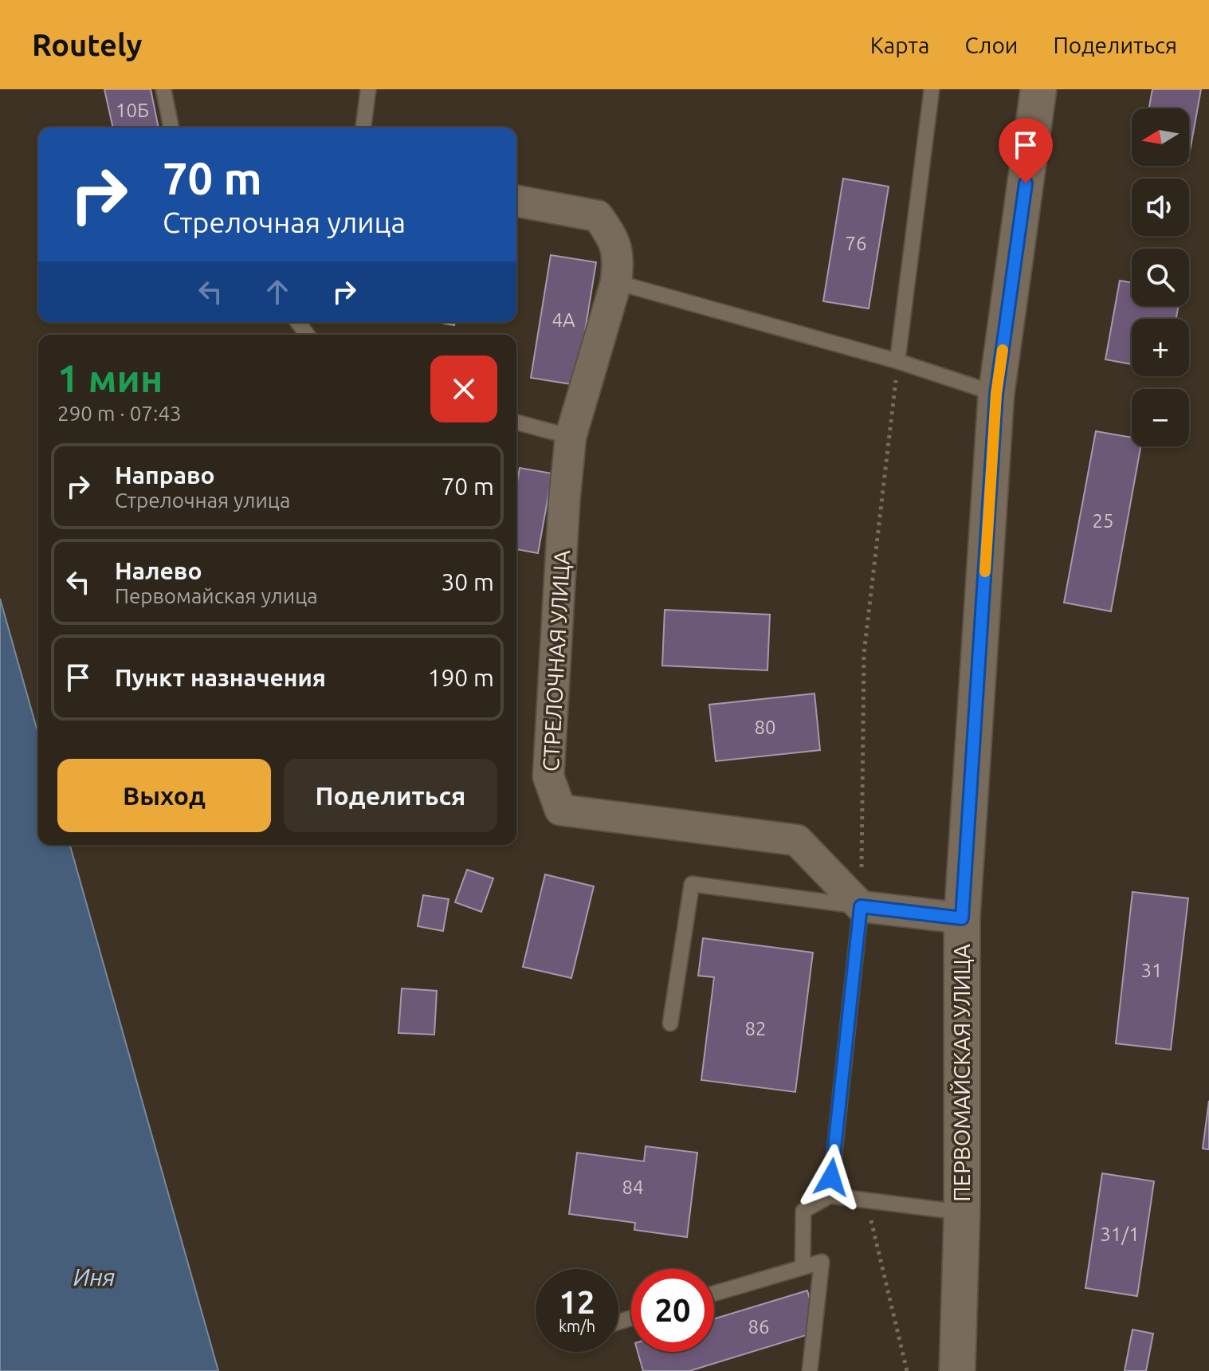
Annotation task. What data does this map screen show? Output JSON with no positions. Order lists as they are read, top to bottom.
{
  "streets": {
    "main road": ["ПЕРВОМАЙСКАЯ УЛИЦА"],
    "street": ["СТРЕЛОЧНАЯ УЛИЦА"]
  },
  "water": ["Иня"],
  "house_numbers": [
    "10Б",
    "76",
    "4А",
    "25",
    "80",
    "31",
    "82",
    "84",
    "31/1",
    "86"
  ],
  "north": "left",
  "page": {
    "header": "Routely",
    "nav": ["Карта", "Слои", "Поделиться"],
    "map_buttons": ["+", "−"],
    "turn": ["70 m", "Стрелочная улица"],
    "heading": ["1 мин", "290 m · 07:43"],
    "list": [
      {
        "name": "Направо",
        "note": "Стрелочная улица",
        "value": "70 m"
      },
      {
        "name": "Налево",
        "note": "Первомайская улица",
        "value": "30 m"
      },
      {
        "name": "Пункт назначения",
        "value": "190 m"
      }
    ],
    "buttons": ["Выход", "Поделиться"],
    "speed": "12 km/h",
    "limit": "20"
  }
}
